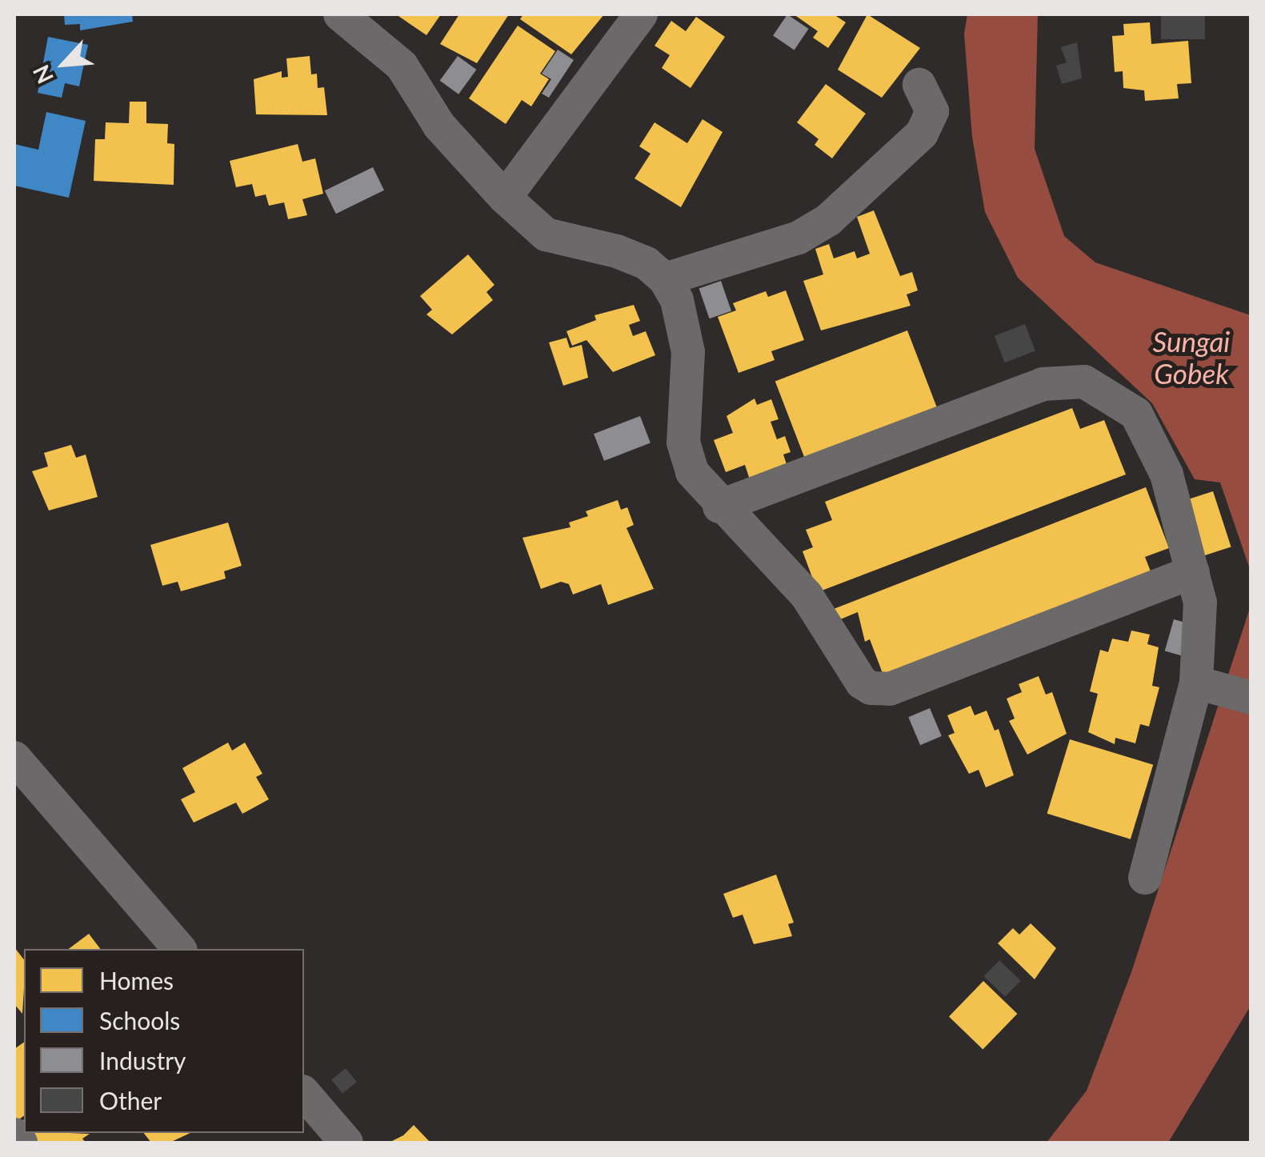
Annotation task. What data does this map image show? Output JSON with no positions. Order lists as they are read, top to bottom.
{
  "water": ["Sungai Gobek"],
  "legend": [
    "Homes",
    "Schools",
    "Industry",
    "Other"
  ],
  "north": "bottom left"
}
